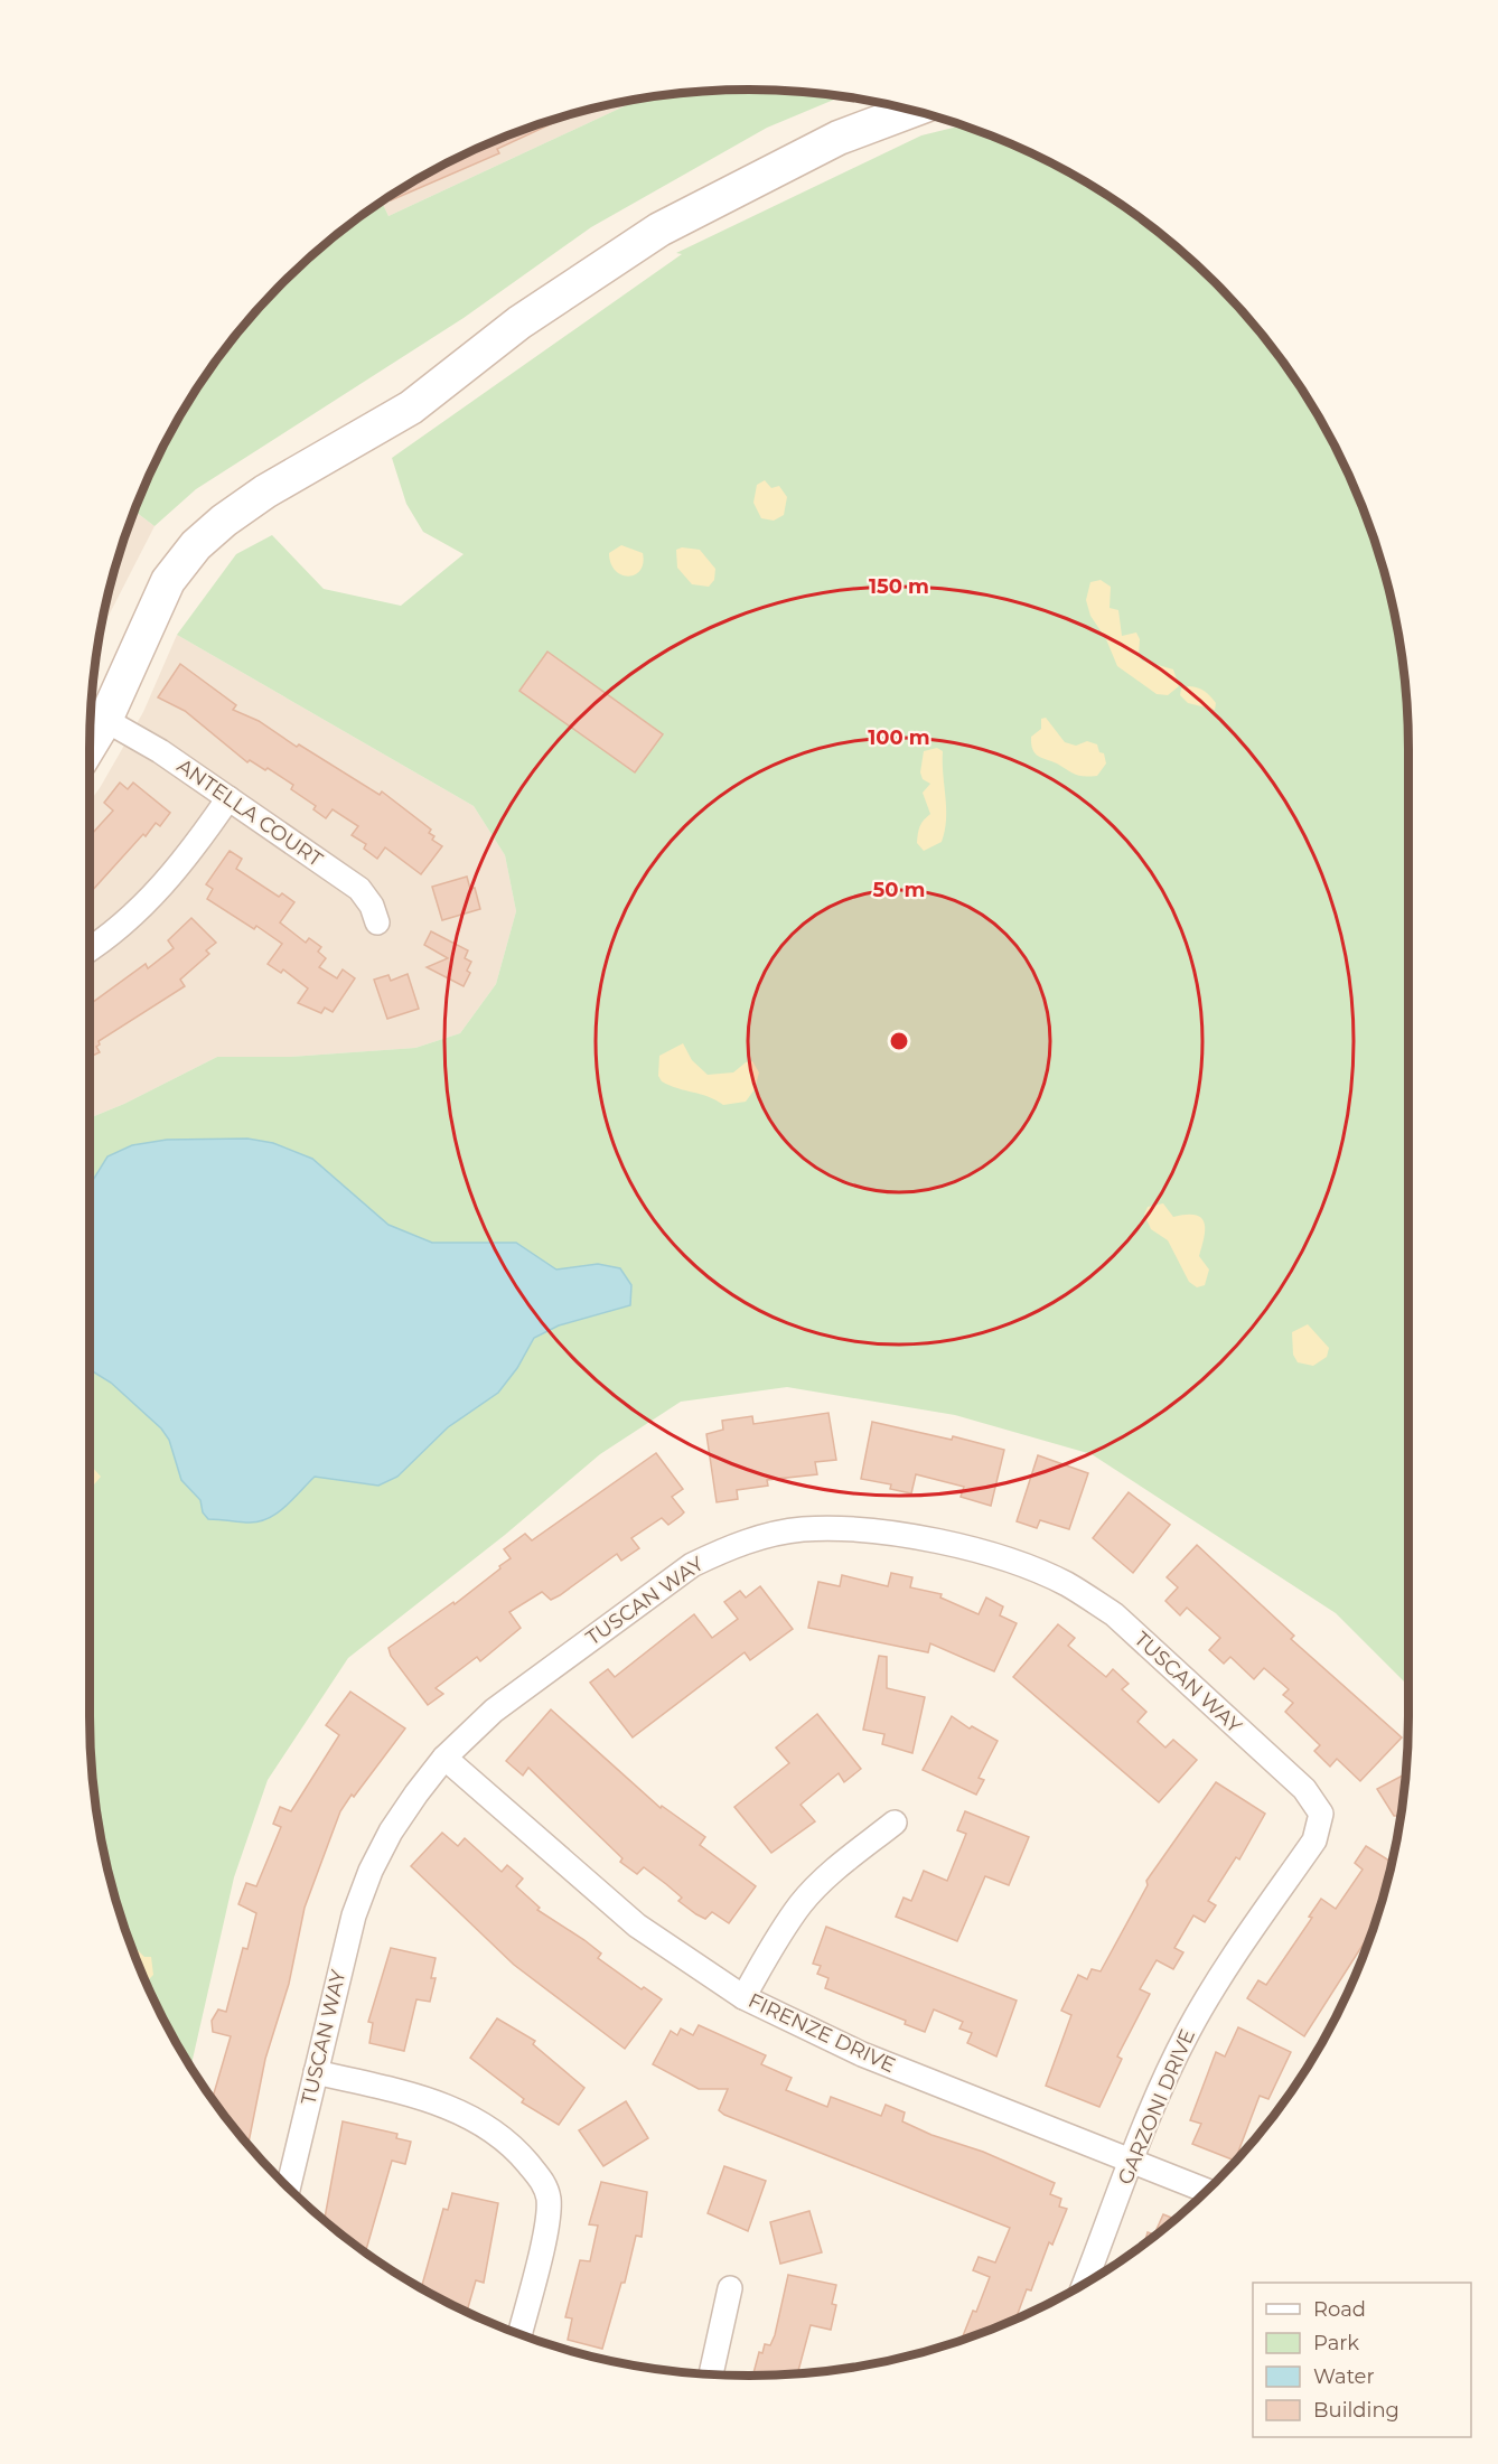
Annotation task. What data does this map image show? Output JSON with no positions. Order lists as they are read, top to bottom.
{
  "streets": {
    "street": [
      "ANTELLA COURT",
      "TUSCAN WAY",
      "FIRENZE DRIVE",
      "GARZONI DRIVE"
    ]
  },
  "crossings": [
    ["TUSCAN WAY", "FIRENZE DRIVE"],
    ["TUSCAN WAY", "GARZONI DRIVE"],
    ["FIRENZE DRIVE", "GARZONI DRIVE"]
  ],
  "legend": [
    "Road",
    "Park",
    "Water",
    "Building"
  ],
  "rings": ["150 m", "100 m", "50 m"]
}
